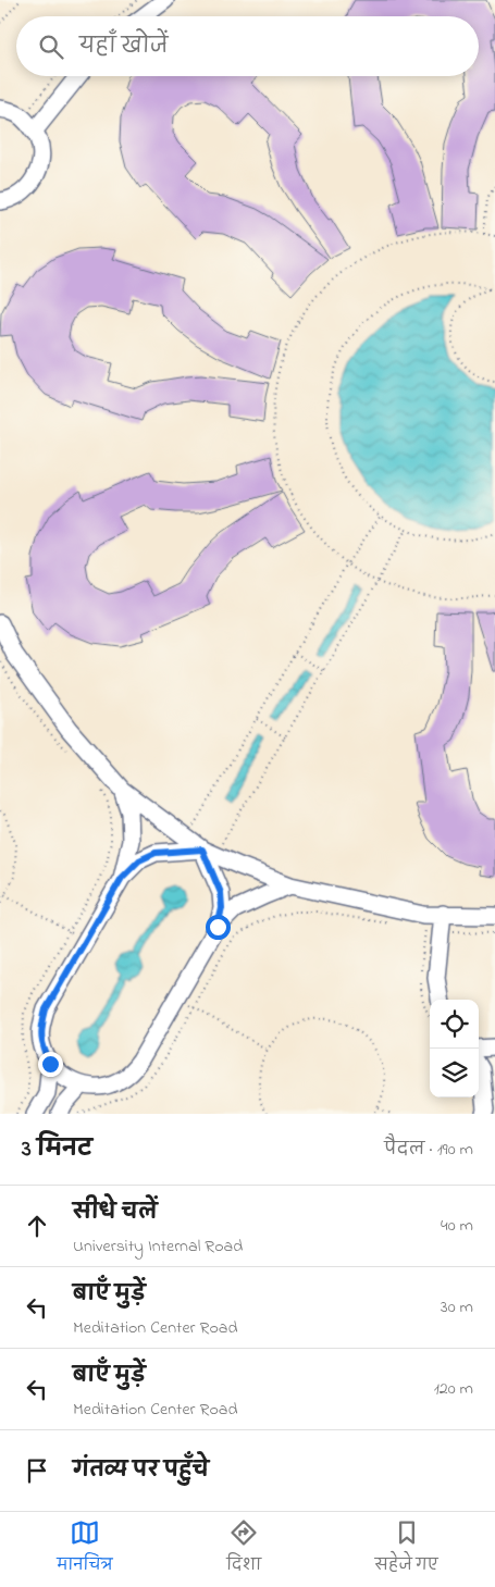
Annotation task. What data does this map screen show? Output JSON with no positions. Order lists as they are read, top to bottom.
{
  "page": {
    "search": "यहाँ खोजें",
    "heading": ["3 मिनट", "पैदल · 190 m"],
    "list": [
      ["सीधे चलें", "University Internal Road", "40 m"],
      ["बाएँ मुड़ें", "Meditation Center Road", "30 m"],
      ["बाएँ मुड़ें", "Meditation Center Road", "120 m"],
      "गंतव्य पर पहुँचे"
    ],
    "nav": ["मानचित्र", "दिशा", "सहेजे गए"]
  }
}
